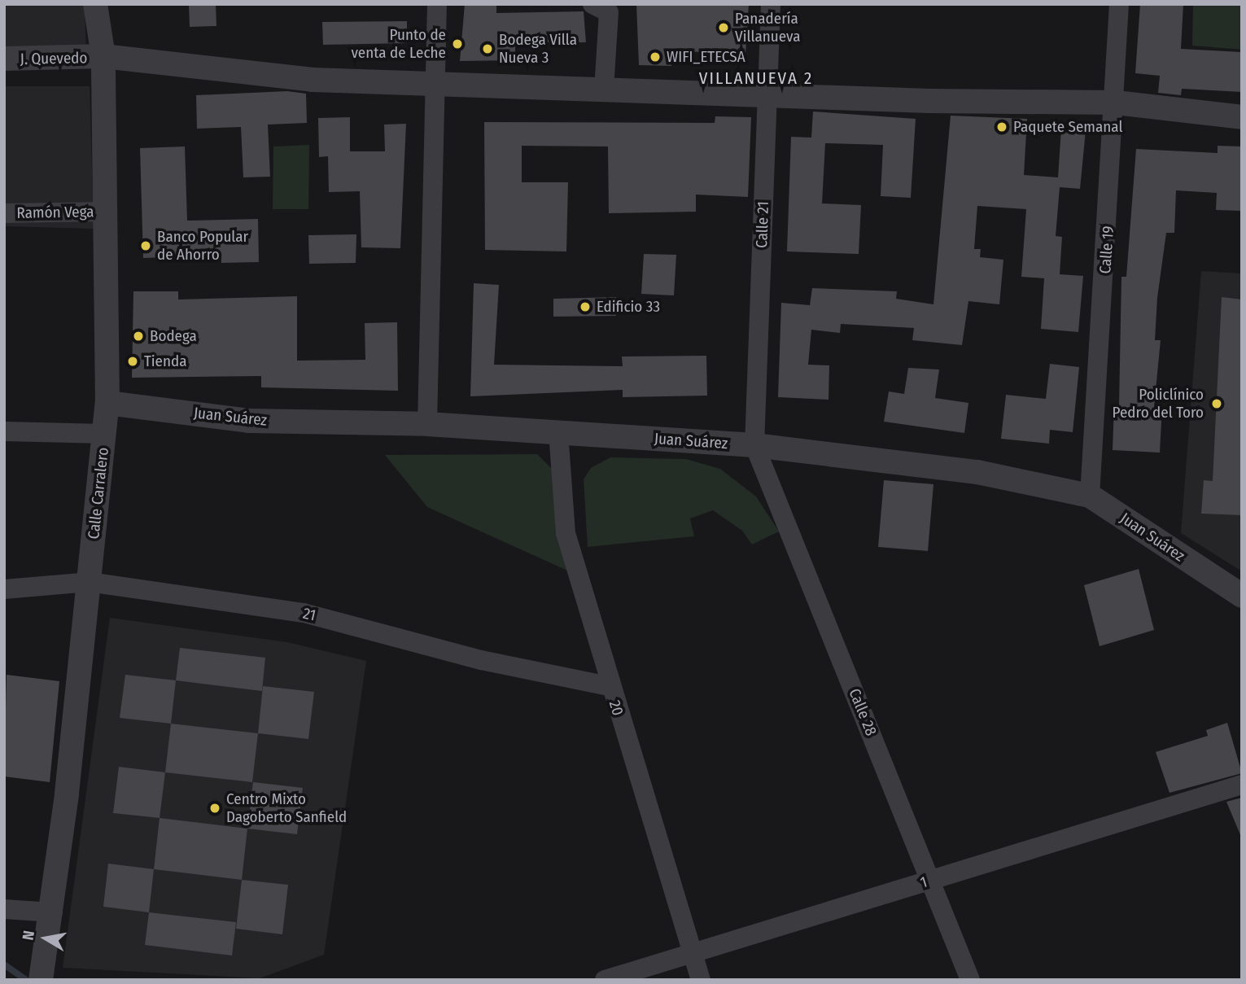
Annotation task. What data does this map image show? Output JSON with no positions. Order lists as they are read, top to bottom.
{
  "streets": {
    "street": [
      "J. Quevedo",
      "Ramón Vega",
      "Calle 21",
      "Calle 19",
      "Juan Suárez",
      "Calle Carralero",
      "21",
      "20",
      "Calle 28",
      "1"
    ]
  },
  "crossings": [
    ["J. Quevedo", "Calle 21"],
    ["J. Quevedo", "Calle 19"],
    ["J. Quevedo", "Calle Carralero"],
    ["Ramón Vega", "Calle Carralero"],
    ["Calle 21", "Juan Suárez"],
    ["Calle 21", "Calle 28"],
    ["Calle 19", "Juan Suárez"],
    ["Juan Suárez", "Calle Carralero"],
    ["Juan Suárez", "20"],
    ["Juan Suárez", "Calle 28"],
    ["Calle Carralero", "21"],
    ["21", "20"],
    ["20", "1"],
    ["Calle 28", "1"]
  ],
  "districts": ["VILLANUEVA 2"],
  "places": [
    "Panadería Villanueva",
    "Punto de venta de Leche",
    "Bodega Villa Nueva 3",
    "WIFI_ETECSA",
    "Paquete Semanal",
    "Banco Popular de Ahorro",
    "Edificio 33",
    "Bodega",
    "Tienda",
    "Policlínico Pedro del Toro",
    "Centro Mixto Dagoberto Sanfield"
  ],
  "north": "left"
}
